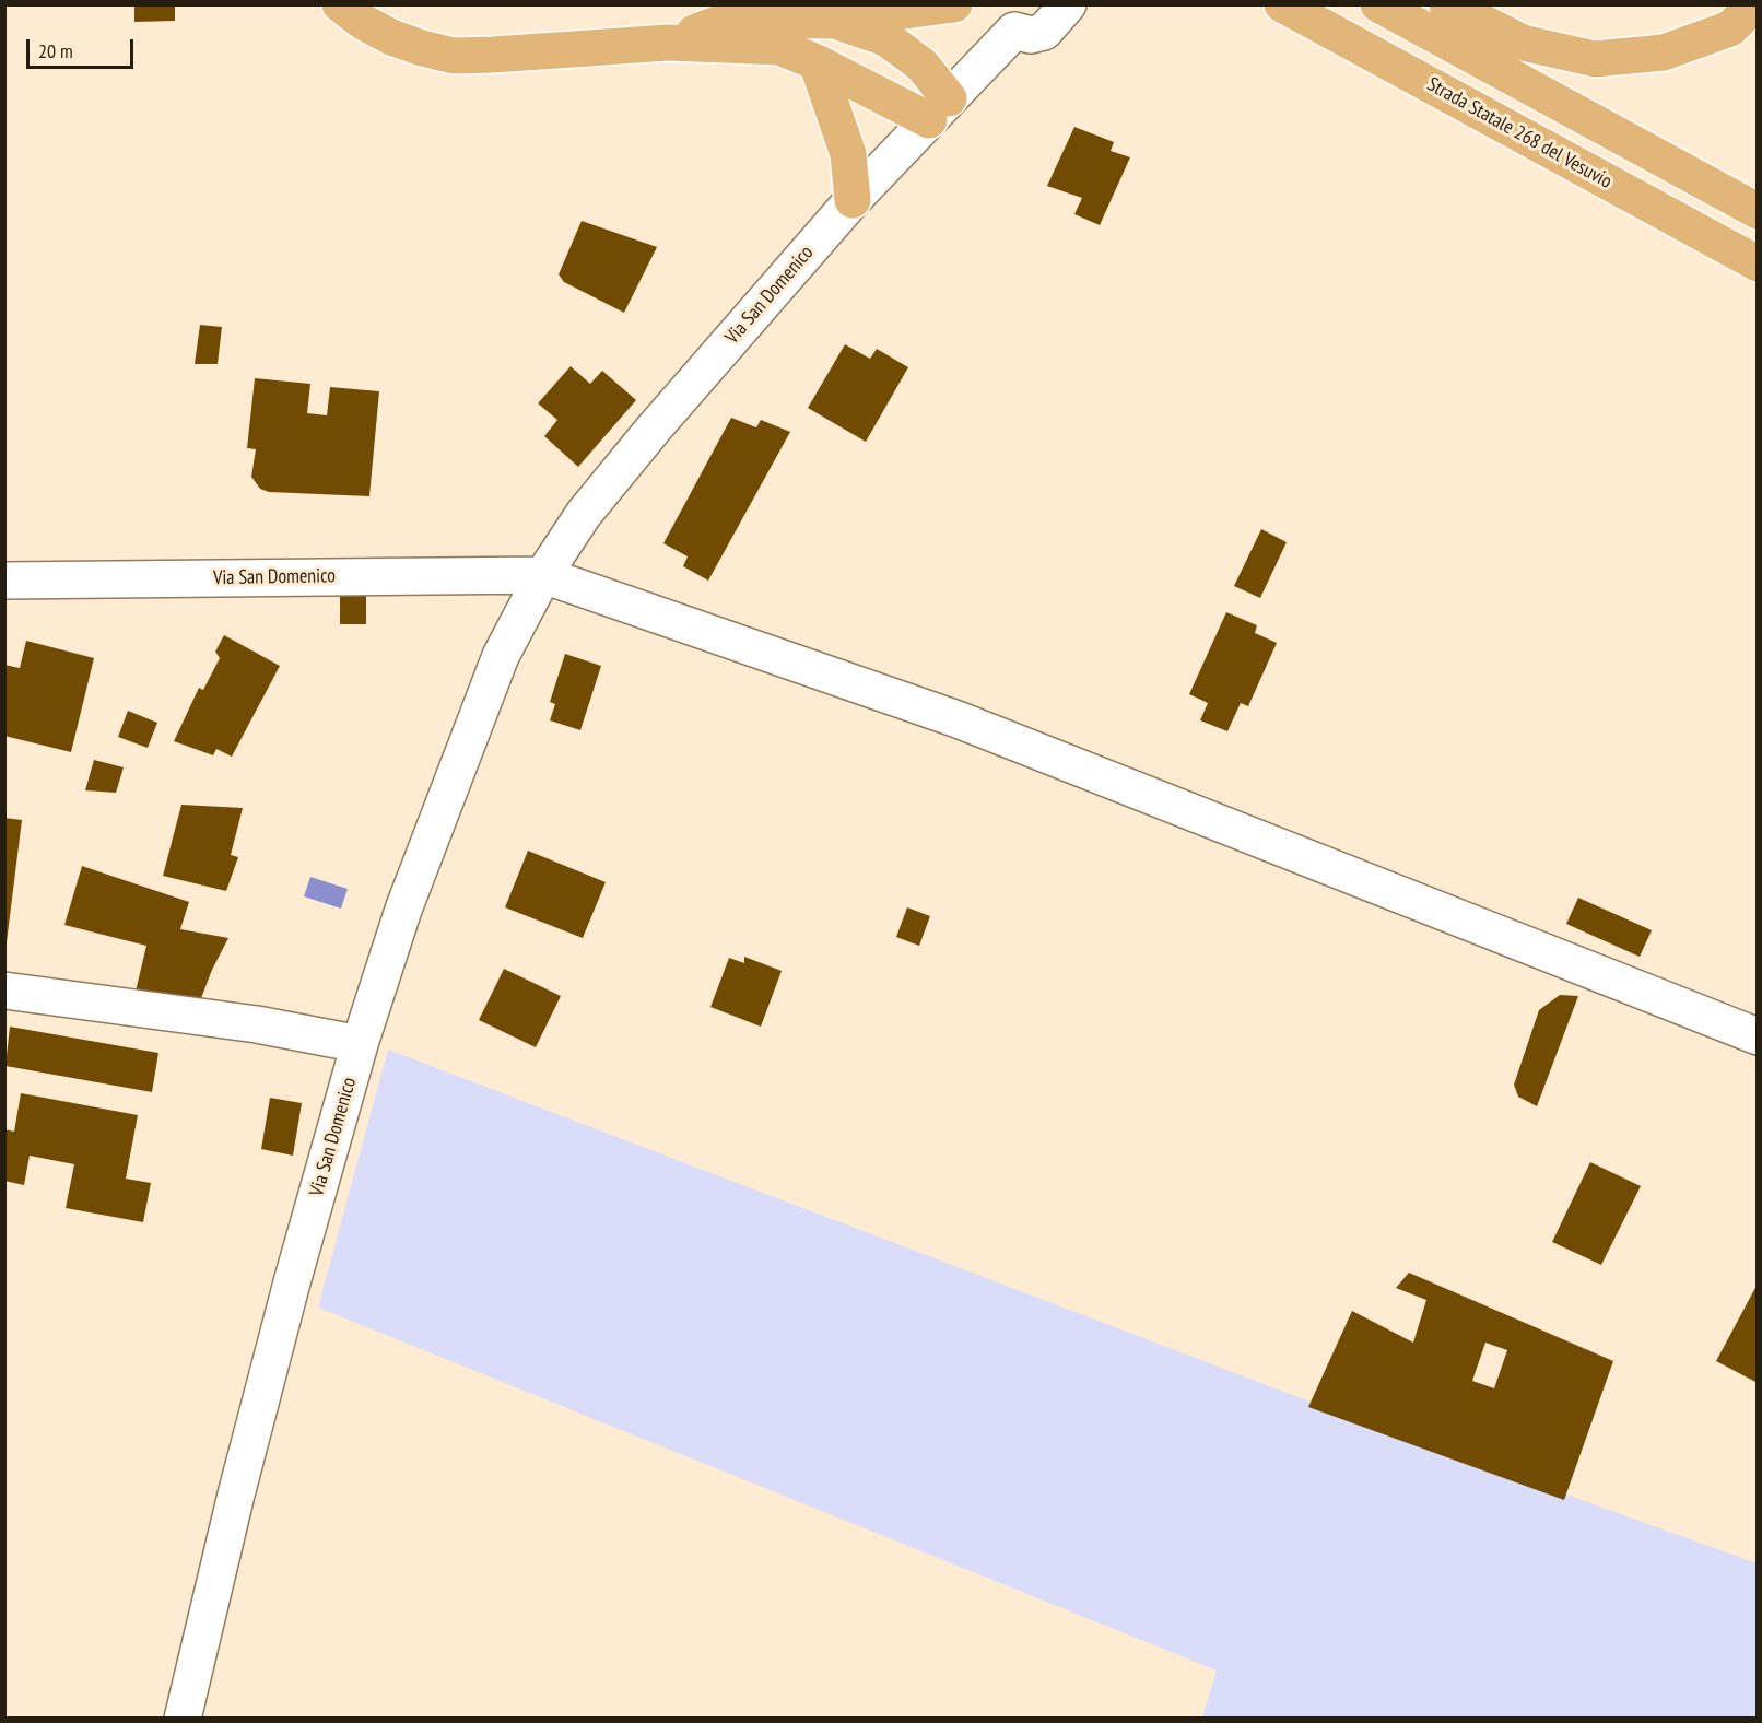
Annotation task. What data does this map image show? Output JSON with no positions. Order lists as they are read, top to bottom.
{
  "streets": {
    "highway": ["Strada Statale 268 del Vesuvio"],
    "street": ["Via San Domenico"]
  },
  "scale_bar": "20 m"
}
